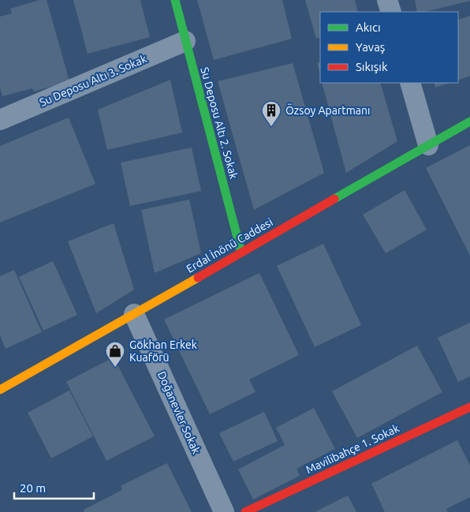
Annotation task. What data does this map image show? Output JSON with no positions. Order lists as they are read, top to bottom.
{
  "streets": {
    "main road": ["Su Deposu Altı 2. Sokak", "Erdal İnönü Caddesi", "Mavilibahçe 1. Sokak"],
    "street": ["Su Deposu Altı 3. Sokak", "Doğanevler Sokak"]
  },
  "crossings": [
    ["Su Deposu Altı 3. Sokak", "Su Deposu Altı 2. Sokak"],
    ["Su Deposu Altı 2. Sokak", "Erdal İnönü Caddesi"],
    ["Erdal İnönü Caddesi", "Doğanevler Sokak"]
  ],
  "places": {
    "building": ["Özsoy Apartmanı"],
    "shop": ["Gökhan Erkek Kuaförü"]
  },
  "legend": ["Akıcı", "Yavaş", "Sıkışık"],
  "scale_bar": "20 m"
}
